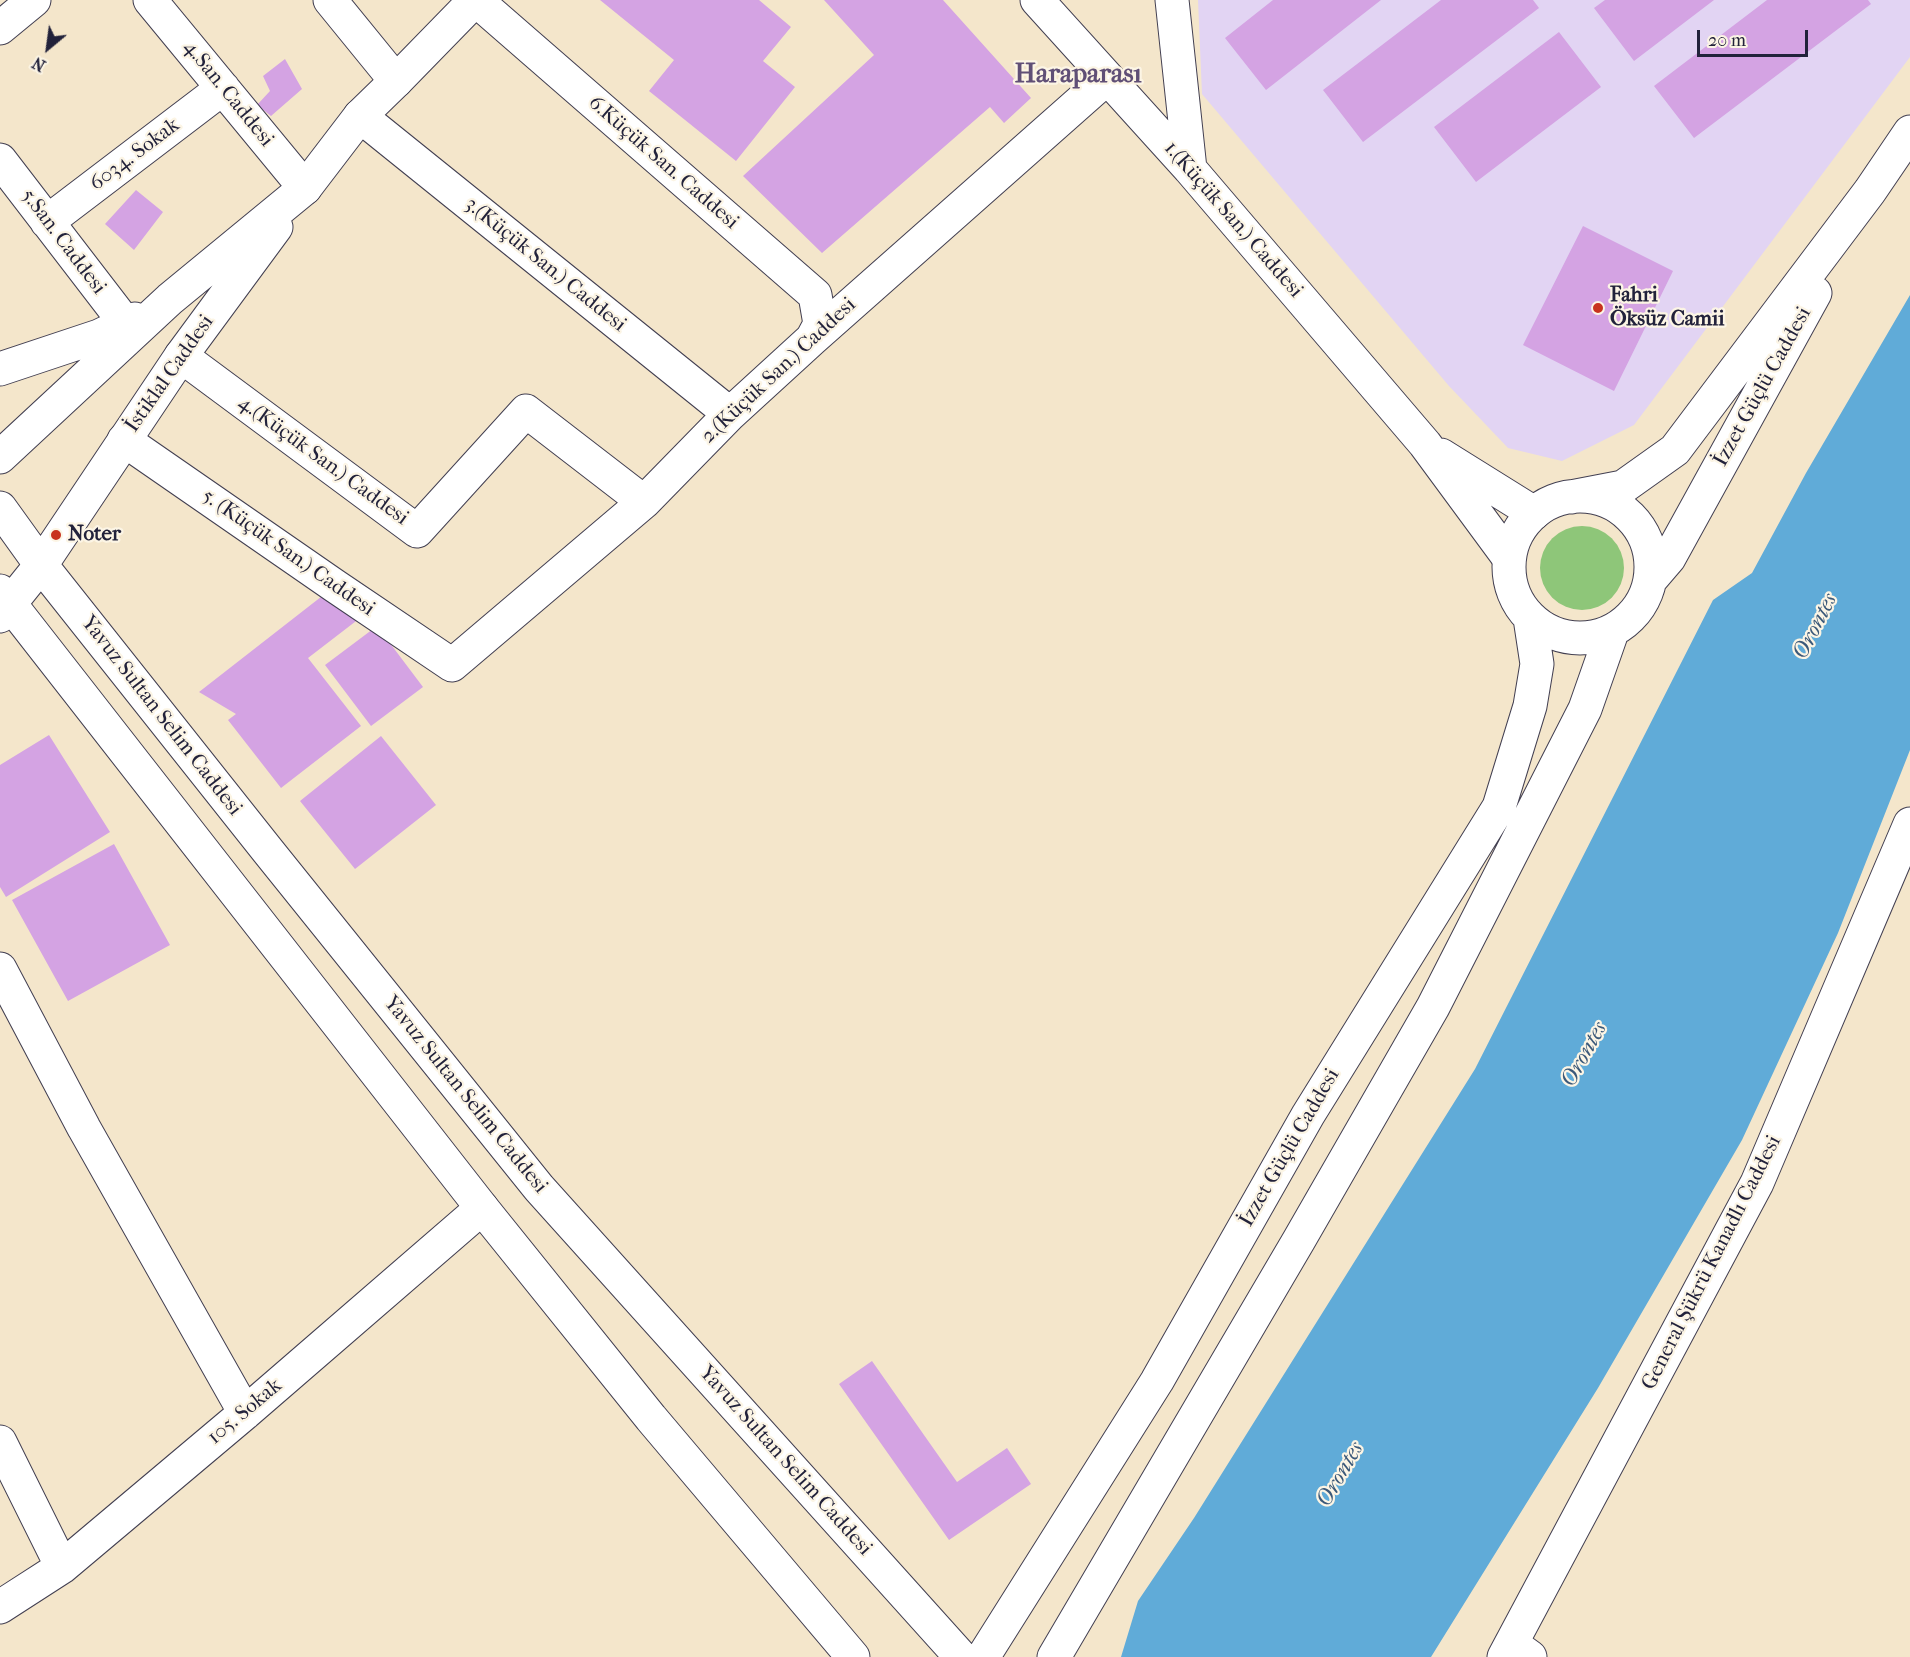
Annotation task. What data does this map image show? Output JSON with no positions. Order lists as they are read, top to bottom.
{
  "streets": {
    "main road": [
      "4.San. Caddesi",
      "6034. Sokak",
      "6.Küçük San. Caddesi",
      "1.(Küçük San.) Caddesi",
      "5.San. Caddesi",
      "3.(Küçük San.) Caddesi",
      "2.(Küçük San.) Caddesi",
      "İstiklal Caddesi",
      "İzzet Güçlü Caddesi",
      "4.(Küçük San.) Caddesi",
      "5. (Küçük San.) Caddesi",
      "Yavuz Sultan Selim Caddesi",
      "General Şükrü Kanadlı Caddesi",
      "105. Sokak"
    ]
  },
  "crossings": [
    ["4.San. Caddesi", "6034. Sokak"],
    ["4.San. Caddesi", "İstiklal Caddesi"],
    ["6034. Sokak", "5.San. Caddesi"],
    ["6.Küçük San. Caddesi", "2.(Küçük San.) Caddesi"],
    ["6.Küçük San. Caddesi", "İstiklal Caddesi"],
    ["1.(Küçük San.) Caddesi", "2.(Küçük San.) Caddesi"],
    ["1.(Küçük San.) Caddesi", "İzzet Güçlü Caddesi"],
    ["5.San. Caddesi", "İstiklal Caddesi"],
    ["3.(Küçük San.) Caddesi", "2.(Küçük San.) Caddesi"],
    ["3.(Küçük San.) Caddesi", "İstiklal Caddesi"],
    ["2.(Küçük San.) Caddesi", "4.(Küçük San.) Caddesi"],
    ["2.(Küçük San.) Caddesi", "5. (Küçük San.) Caddesi"],
    ["İstiklal Caddesi", "4.(Küçük San.) Caddesi"],
    ["İstiklal Caddesi", "5. (Küçük San.) Caddesi"],
    ["İstiklal Caddesi", "Yavuz Sultan Selim Caddesi"]
  ],
  "districts": ["Haraparası"],
  "water": ["Orontes"],
  "places": ["Fahri Öksüz Camii", "Noter"],
  "scale_bar": "20 m",
  "north": "bottom left"
}
